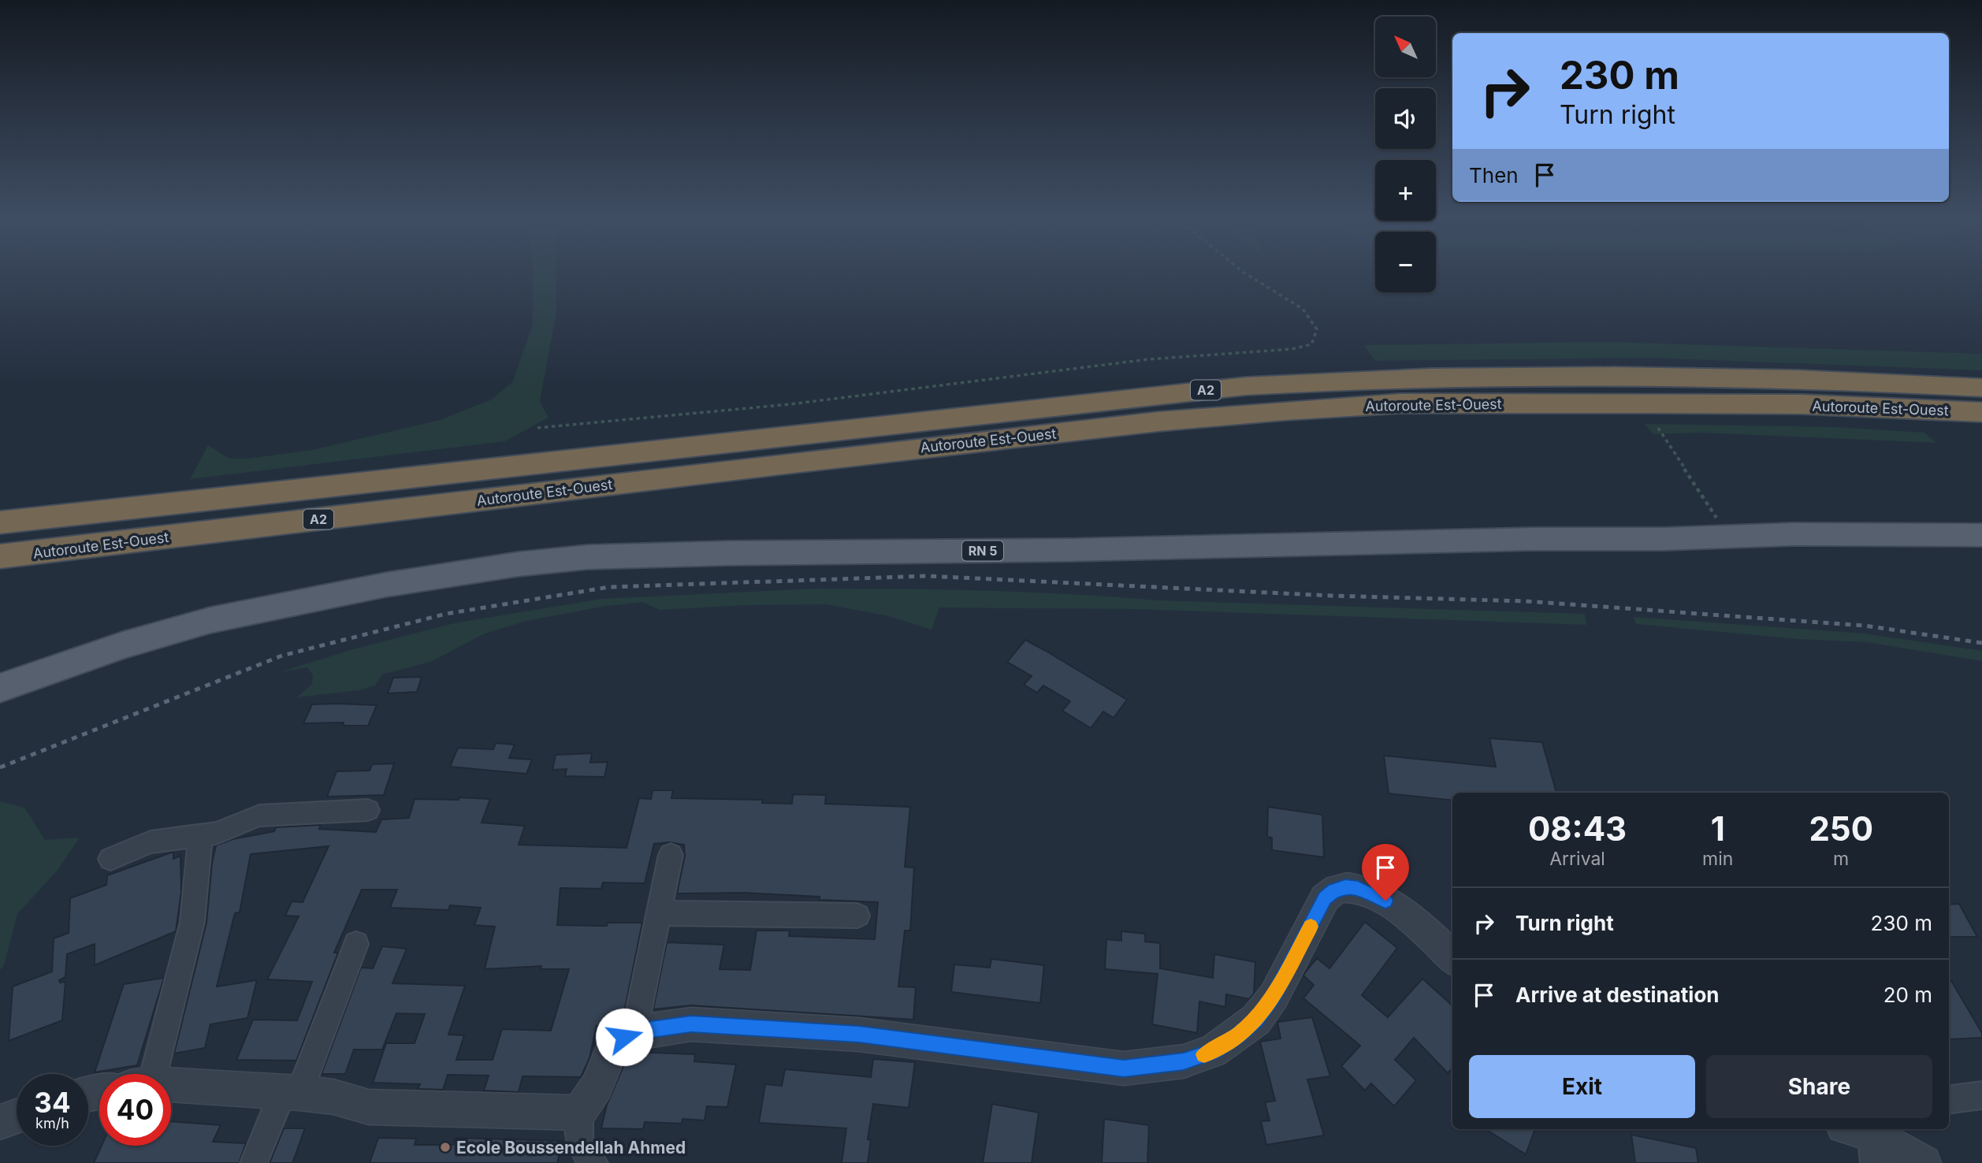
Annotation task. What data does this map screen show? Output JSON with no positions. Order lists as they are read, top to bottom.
{
  "streets": {
    "highway": ["A2", "Autoroute Est-Ouest"],
    "main road": ["RN 5"]
  },
  "places": ["Ecole Boussendellah Ahmed"],
  "north": "top left",
  "page": {
    "map_buttons": ["+", "−"],
    "turn": ["230 m", "Turn right"],
    "then": "Then",
    "eta": [
      "08:43",
      "Arrival",
      "1",
      "min",
      "250",
      "m"
    ],
    "list": [
      {
        "name": "Turn right",
        "value": "230 m"
      },
      {
        "name": "Arrive at destination",
        "value": "20 m"
      }
    ],
    "buttons": ["Exit", "Share"],
    "speed": "34 km/h",
    "limit": "40"
  }
}
